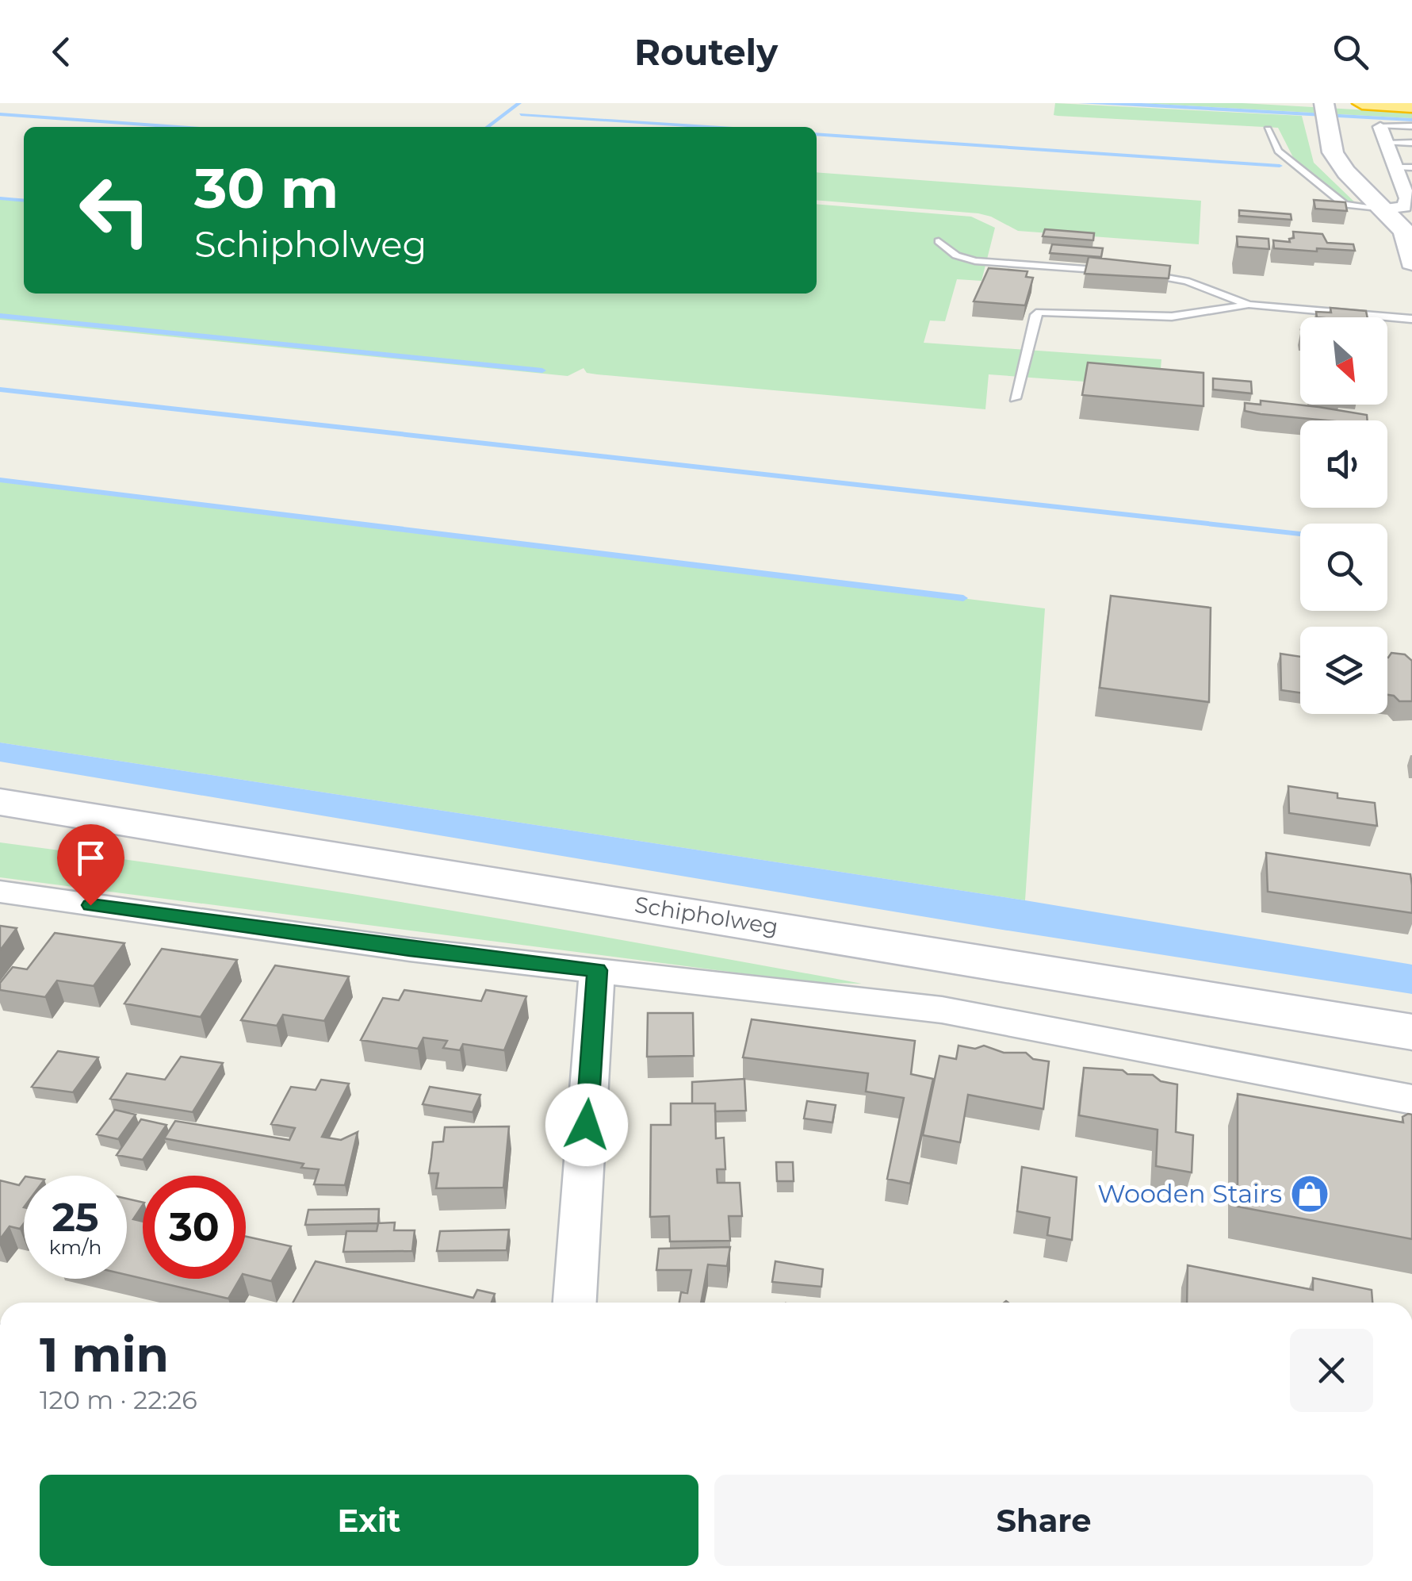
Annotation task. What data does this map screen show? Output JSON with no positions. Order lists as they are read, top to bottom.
{
  "streets": {
    "main road": ["Schipholweg"]
  },
  "places": {
    "shop": ["Wooden Stairs"]
  },
  "north": "bottom right",
  "page": {
    "header": "Routely",
    "turn": ["30 m", "Schipholweg"],
    "speed": "25 km/h",
    "limit": "30",
    "heading": ["1 min", "120 m · 22:26"],
    "buttons": ["Exit", "Share"]
  }
}
